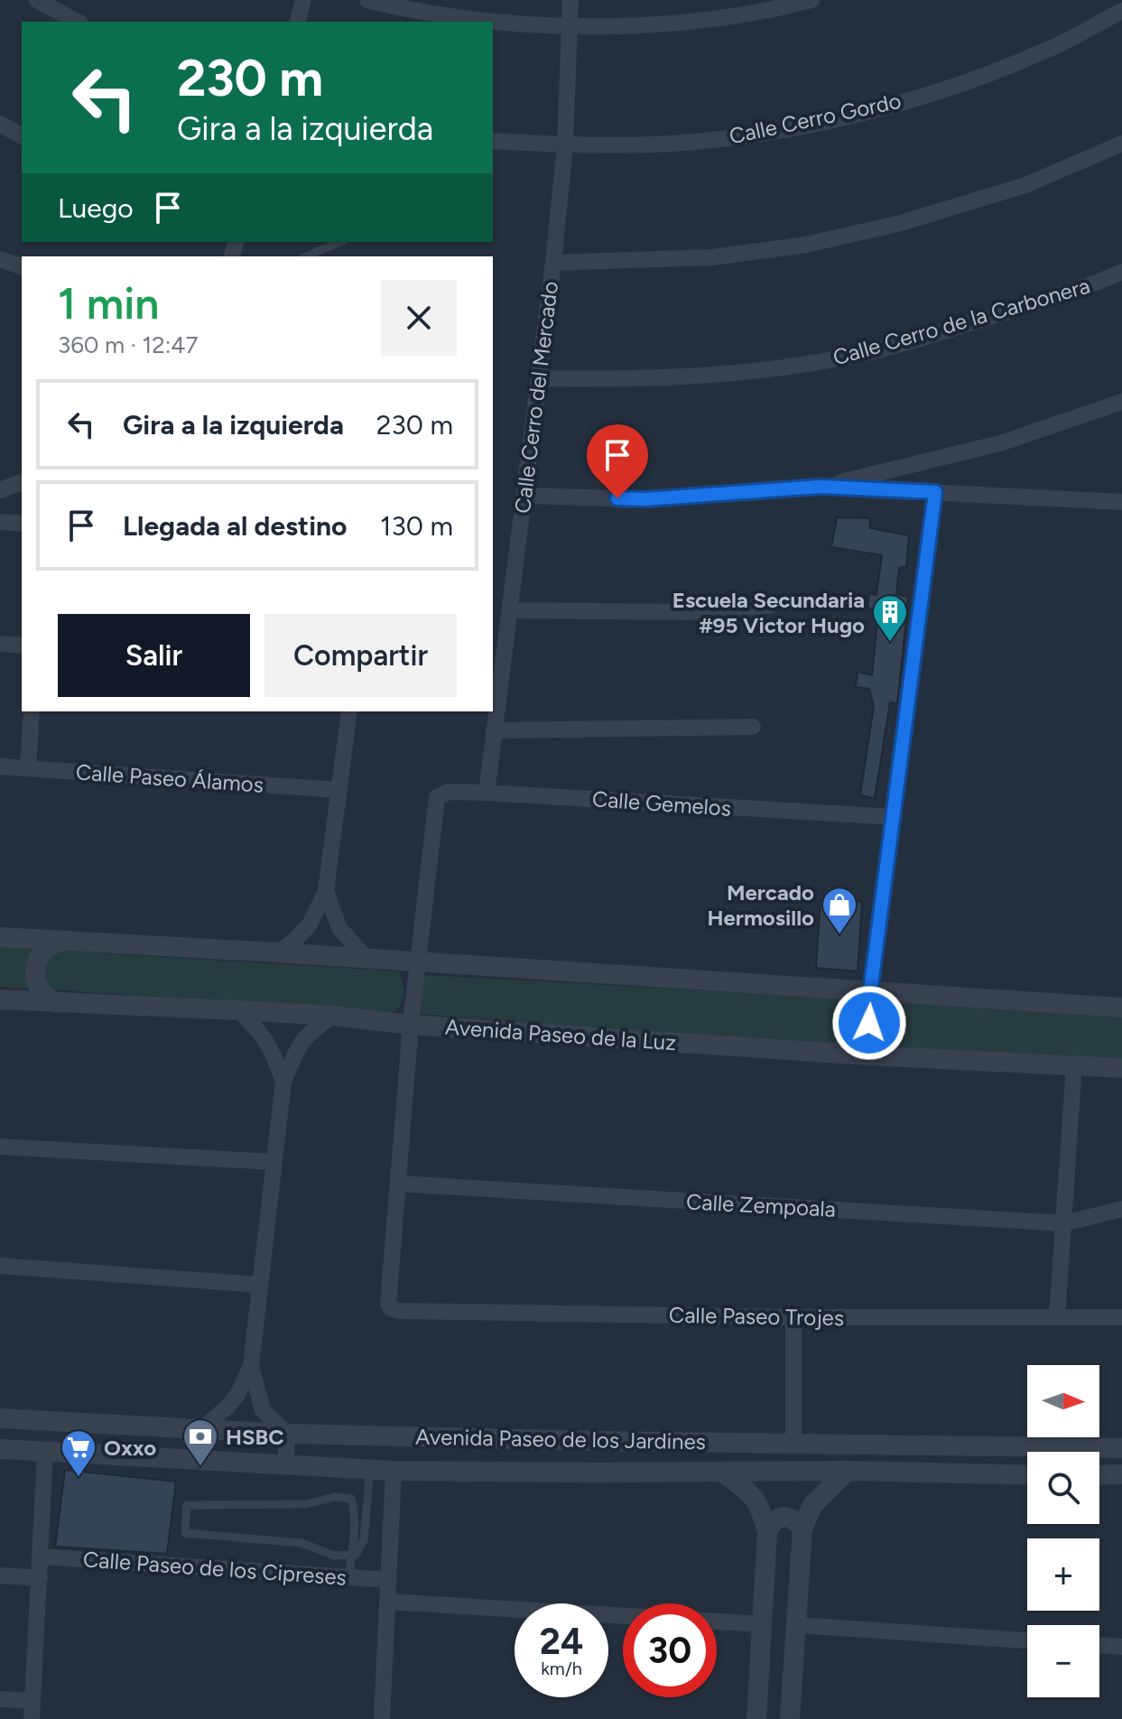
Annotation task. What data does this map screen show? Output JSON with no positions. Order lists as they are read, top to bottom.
{
  "streets": {
    "street": [
      "Calle Cerro Gordo",
      "Calle Cerro de la Carbonera",
      "Calle Cerro del Mercado",
      "Calle Paseo Álamos",
      "Calle Gemelos",
      "Avenida Paseo de la Luz",
      "Calle Zempoala",
      "Calle Paseo Trojes",
      "Avenida Paseo de los Jardines",
      "Calle Paseo de los Cipreses"
    ]
  },
  "crossings": [
    ["Calle Cerro Gordo", "Calle Cerro del Mercado"],
    ["Calle Cerro de la Carbonera", "Calle Cerro del Mercado"],
    ["Calle Cerro del Mercado", "Calle Gemelos"],
    ["Calle Zempoala", "Calle Paseo Trojes"]
  ],
  "places": {
    "building": ["Escuela Secundaria #95 Victor Hugo"],
    "shop": ["Mercado Hermosillo"],
    "bank": ["HSBC"],
    "supermarket": ["Oxxo"]
  },
  "north": "right",
  "page": {
    "turn": ["230 m", "Gira a la izquierda"],
    "then": "Luego",
    "heading": ["1 min", "360 m · 12:47"],
    "list": [
      {
        "name": "Gira a la izquierda",
        "value": "230 m"
      },
      {
        "name": "Llegada al destino",
        "value": "130 m"
      }
    ],
    "buttons": ["Salir", "Compartir"],
    "map_buttons": ["+", "−"],
    "speed": "24 km/h",
    "limit": "30"
  }
}
